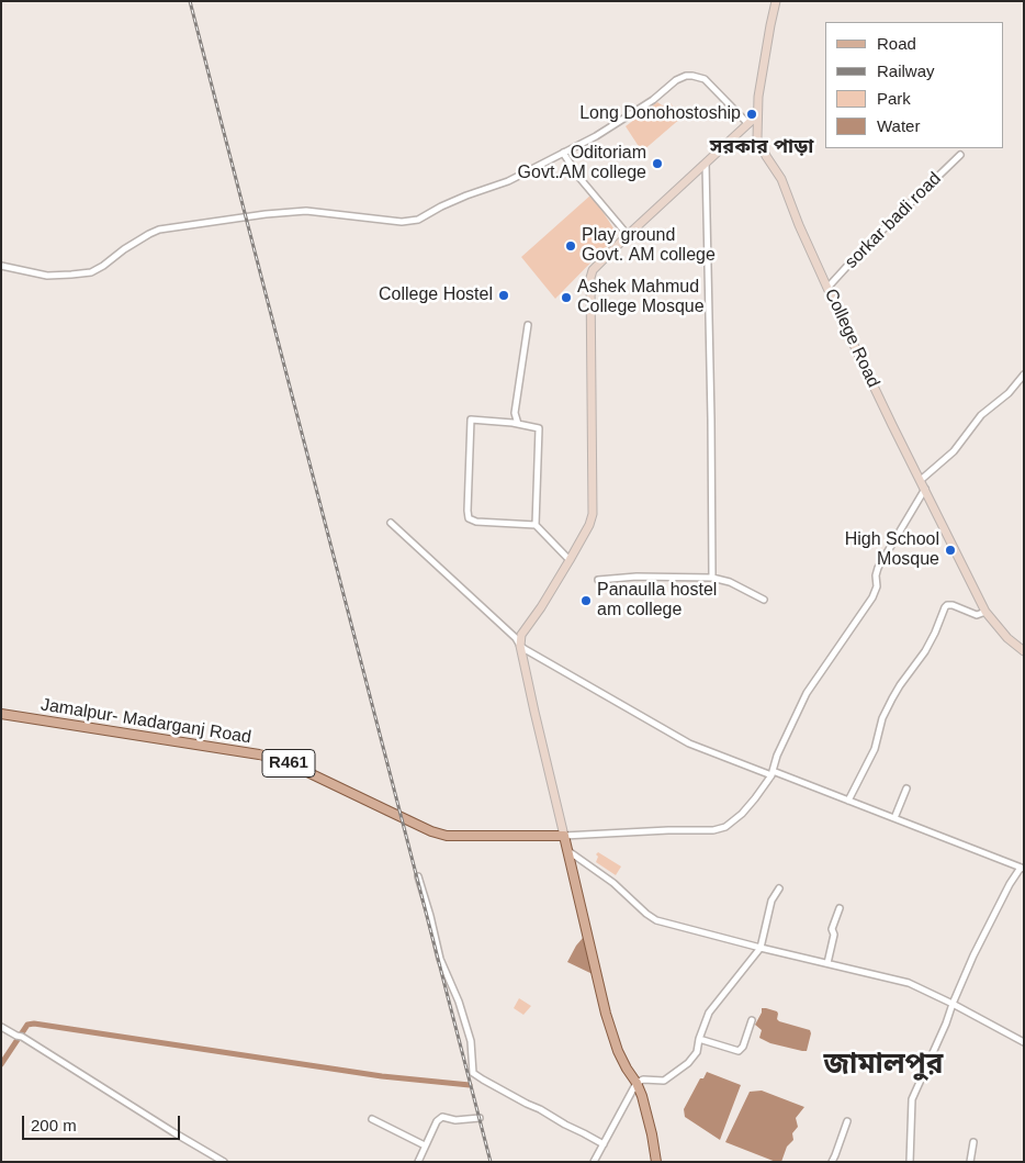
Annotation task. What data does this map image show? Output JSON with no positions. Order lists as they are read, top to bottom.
{
  "streets": {
    "main road": ["College Road", "Jamalpur- Madarganj Road", "R461"],
    "street": ["sorkar badi road"]
  },
  "crossings": [
    ["sorkar badi road", "College Road"]
  ],
  "districts": ["সরকার পাড়া", "জামালপুর"],
  "places": [
    "Long Donohostoship",
    "Oditoriam Govt.AM college",
    "Play ground Govt. AM college",
    "College Hostel",
    "Ashek Mahmud College Mosque",
    "High School Mosque",
    "Panaulla hostel am college"
  ],
  "legend": [
    "Road",
    "Railway",
    "Park",
    "Water"
  ],
  "scale_bar": "200 m"
}
